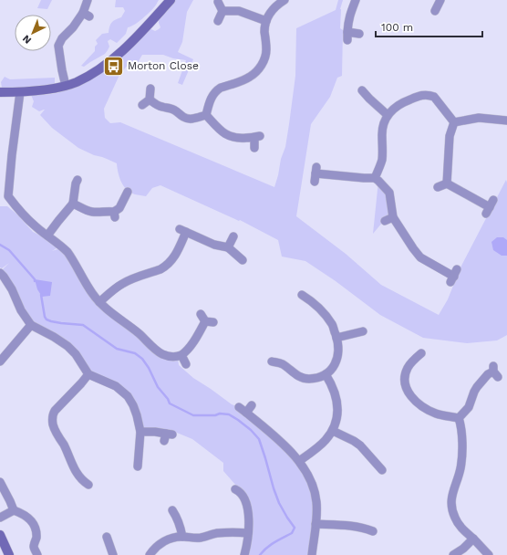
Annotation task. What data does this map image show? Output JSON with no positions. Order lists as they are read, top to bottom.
{
  "places": {
    "bus stop": ["Morton Close"]
  },
  "scale_bar": "100 m",
  "north": "bottom left"
}
